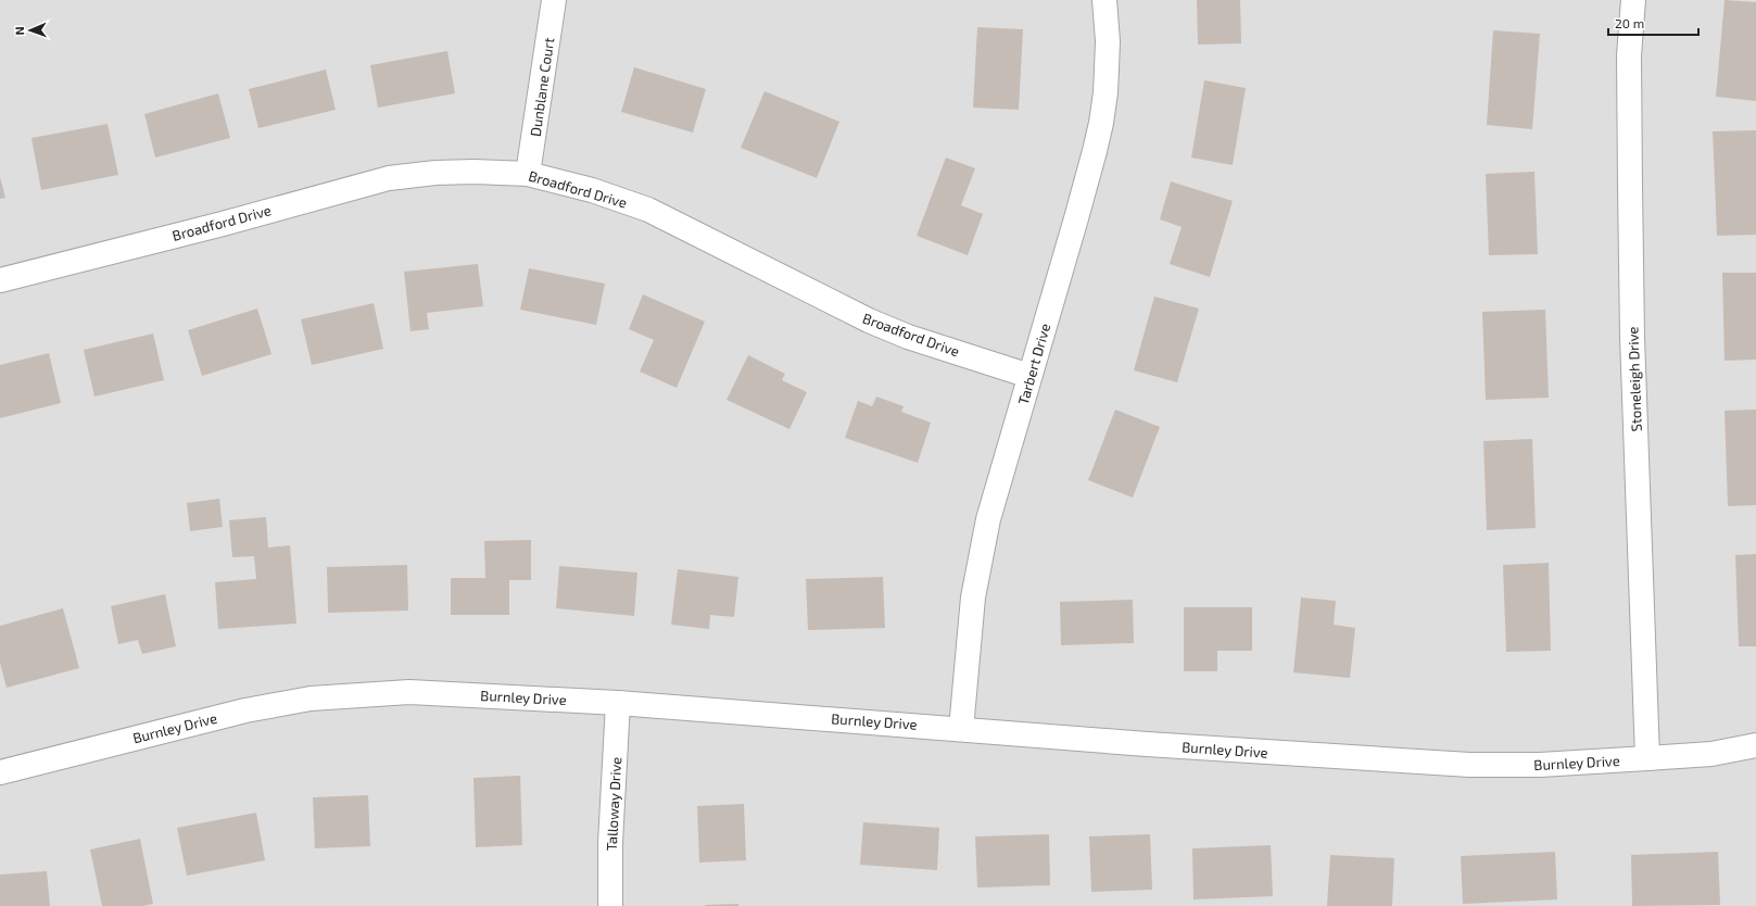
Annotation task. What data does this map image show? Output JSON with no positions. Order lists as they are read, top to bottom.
{
  "streets": {
    "street": [
      "Dunblane Court",
      "Broadford Drive",
      "Tarbert Drive",
      "Stoneleigh Drive",
      "Burnley Drive",
      "Talloway Drive"
    ]
  },
  "crossings": [
    ["Dunblane Court", "Broadford Drive"],
    ["Broadford Drive", "Tarbert Drive"],
    ["Tarbert Drive", "Burnley Drive"],
    ["Stoneleigh Drive", "Burnley Drive"],
    ["Burnley Drive", "Talloway Drive"]
  ],
  "scale_bar": "20 m",
  "north": "left"
}
